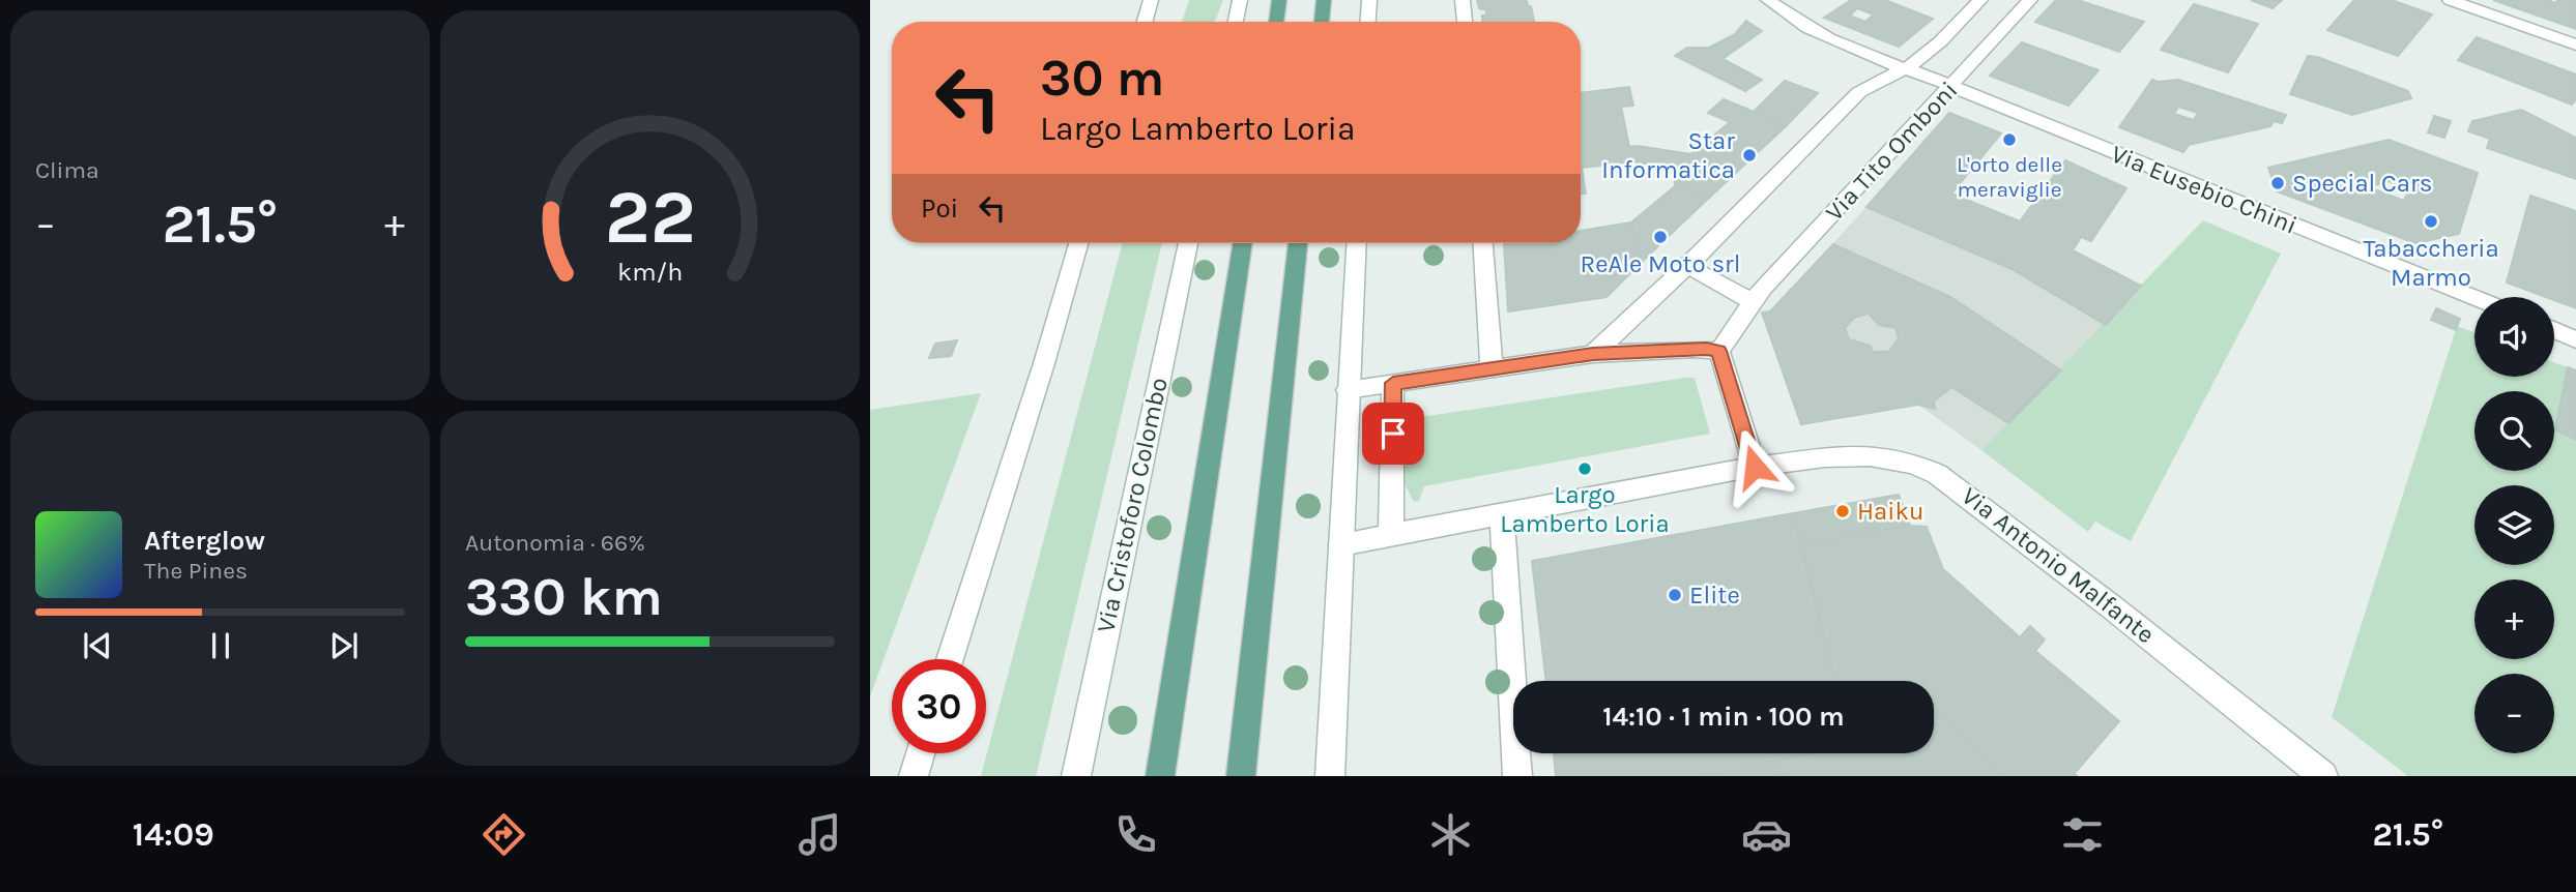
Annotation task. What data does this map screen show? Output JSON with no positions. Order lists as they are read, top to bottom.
{
  "streets": {
    "street": [
      "Via Tito Omboni",
      "Via Eusebio Chini",
      "Via Cristoforo Colombo",
      "Via Antonio Malfante"
    ]
  },
  "crossings": [
    ["Via Tito Omboni", "Via Eusebio Chini"]
  ],
  "places": [
    "L'orto delle meraviglie",
    "Star Informatica",
    "Special Cars",
    "Tabaccheria Marmo",
    "ReAle Moto srl",
    "Largo Lamberto Loria",
    "Haiku",
    "Elite"
  ],
  "page": {
    "tile": [
      "Clima",
      ["Autonomia · 66%", "330 km"]
    ],
    "turn": ["30 m", "Largo Lamberto Loria"],
    "then": "Poi",
    "heat": ["−", "21.5°", "+"],
    "map_buttons": ["+", "−"],
    "song": ["Afterglow", "The Pines"],
    "limit": "30",
    "trip": "14:10 · 1 min · 100 m",
    "tabs": ["14:09", "21.5°"],
    "gauge": ["22", "km/h"]
  }
}
